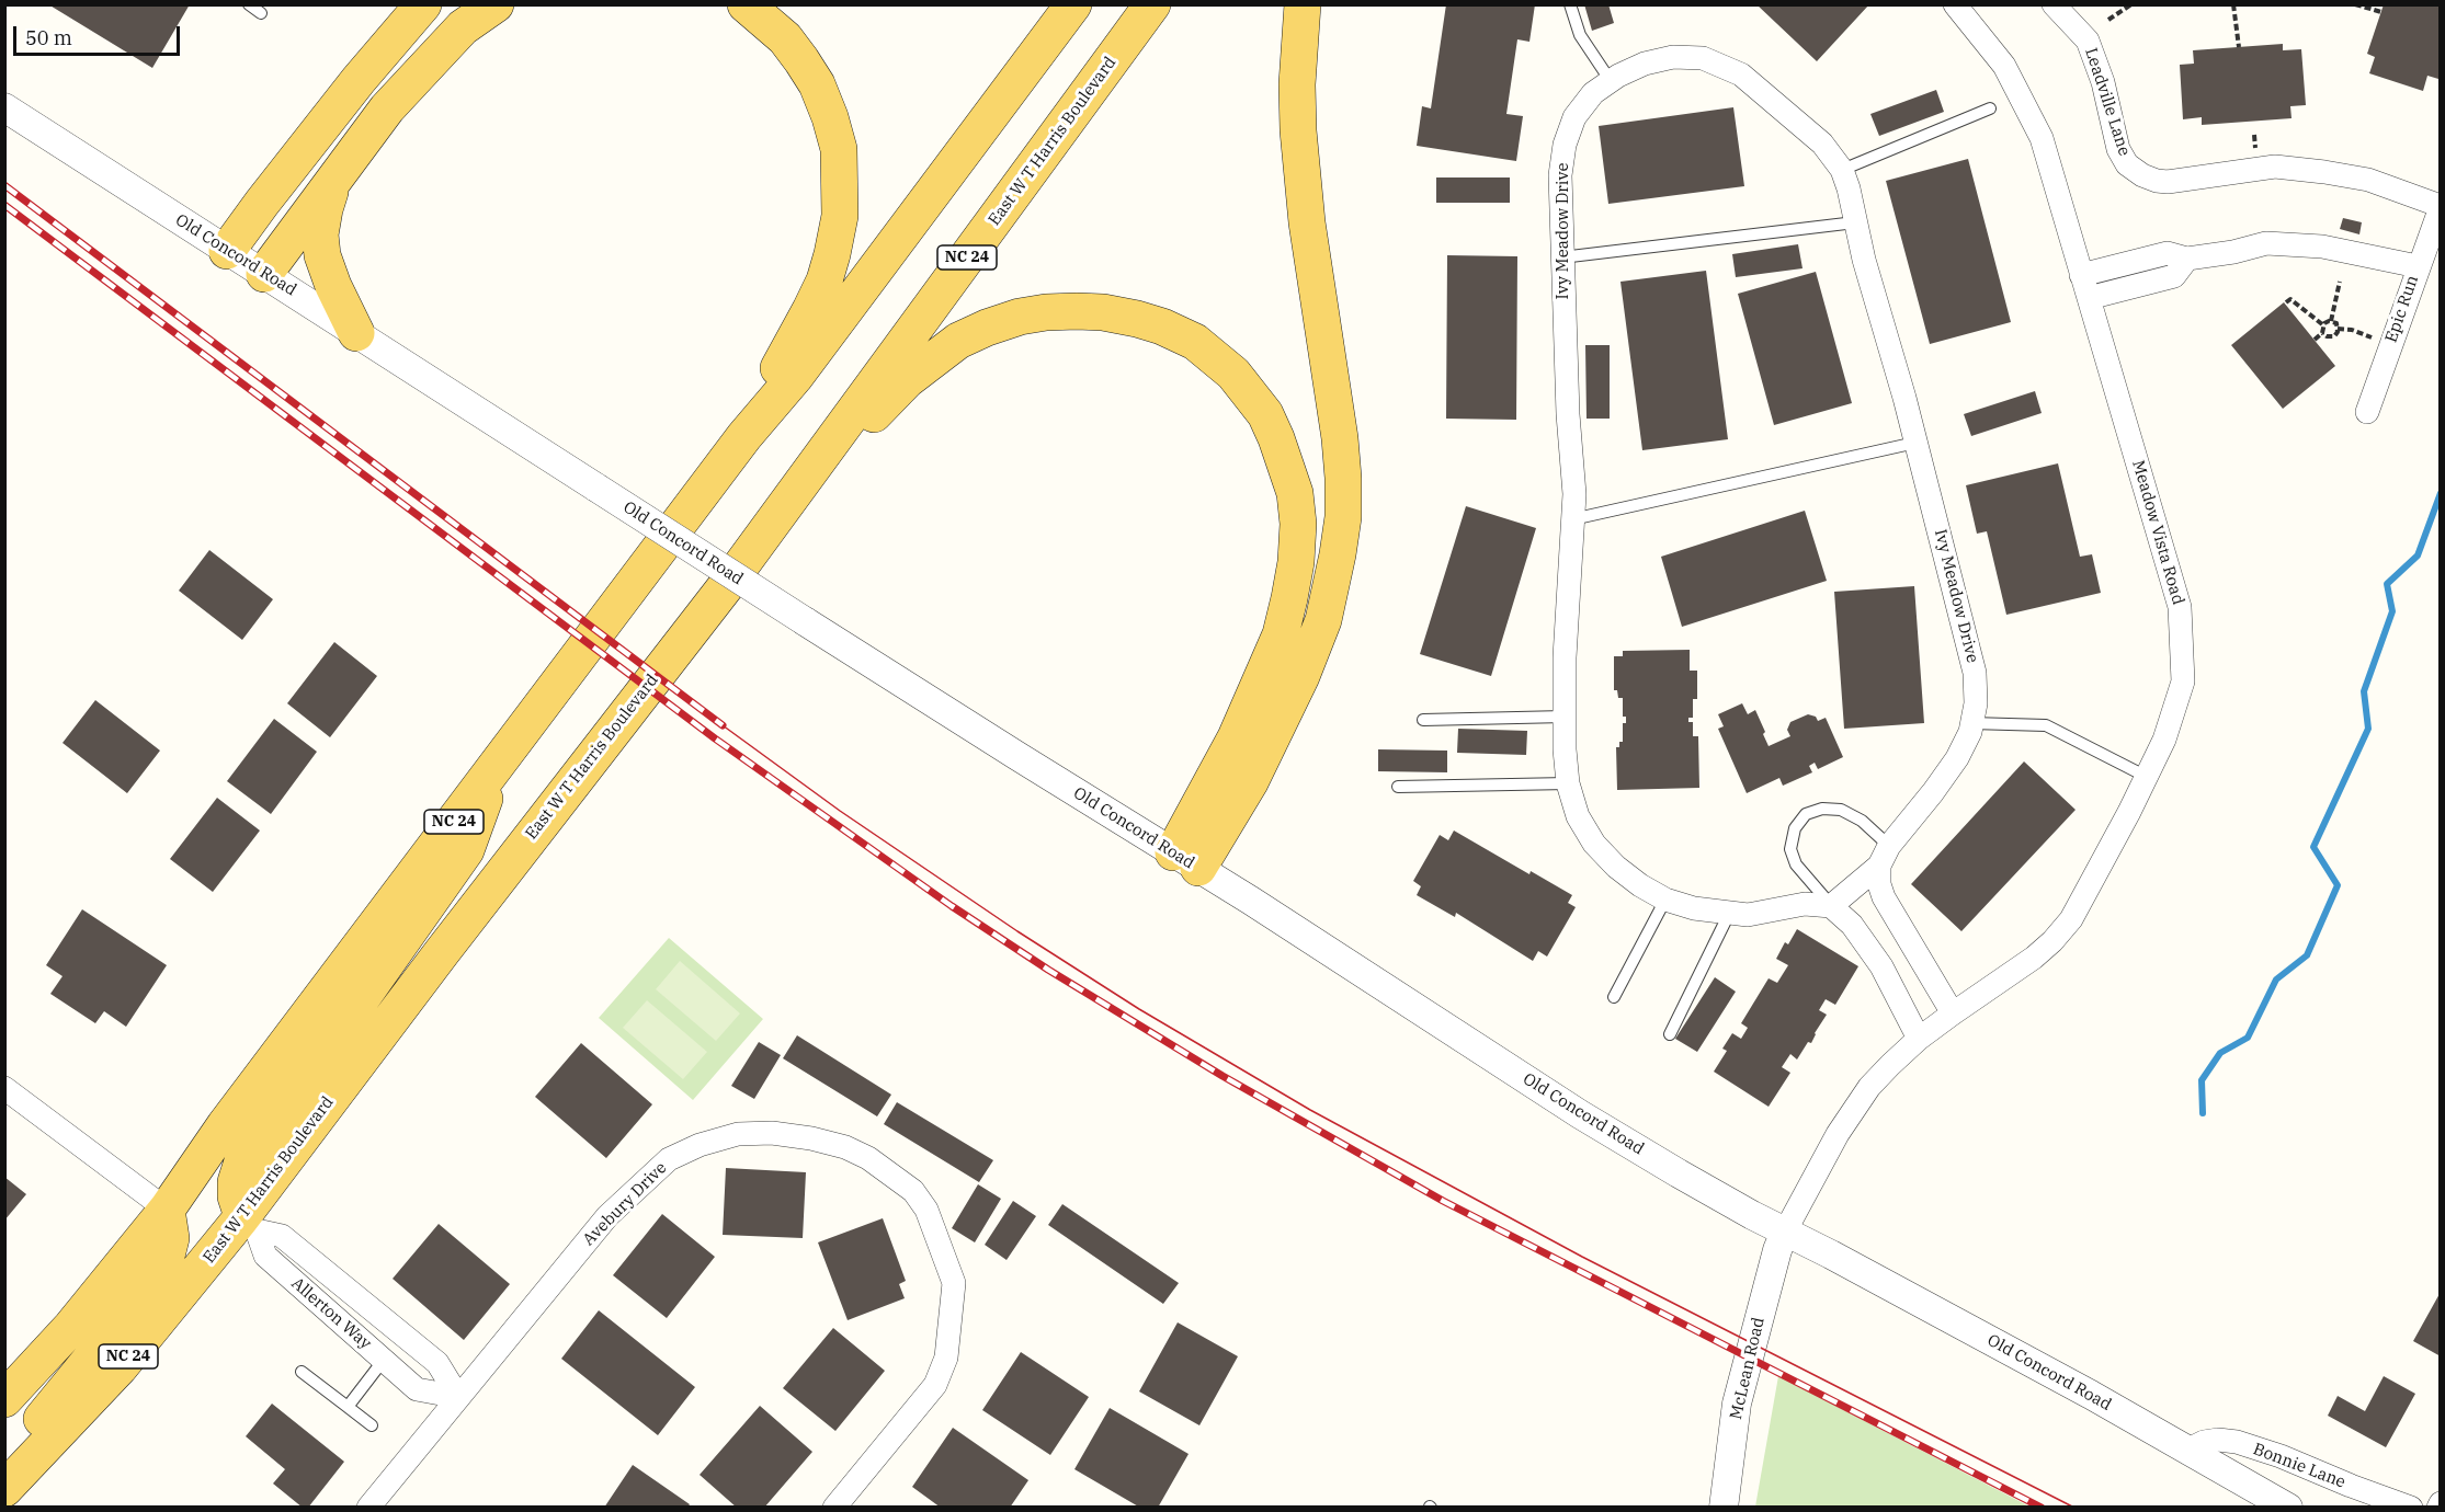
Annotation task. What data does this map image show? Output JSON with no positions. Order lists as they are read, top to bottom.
{
  "streets": {
    "main road": ["East W T Harris Boulevard", "NC 24"],
    "street": [
      "Leadville Lane",
      "Ivy Meadow Drive",
      "Old Concord Road",
      "Epic Run",
      "Meadow Vista Road",
      "Avebury Drive",
      "Allerton Way",
      "McLean Road",
      "Bonnie Lane"
    ]
  },
  "crossings": [
    ["Leadville Lane", "Epic Run"],
    ["East W T Harris Boulevard", "Allerton Way"],
    ["Old Concord Road", "Meadow Vista Road"],
    ["Old Concord Road", "McLean Road"],
    ["Old Concord Road", "Bonnie Lane"],
    ["Meadow Vista Road", "McLean Road"],
    ["Avebury Drive", "Allerton Way"]
  ],
  "scale_bar": "50 m"
}
